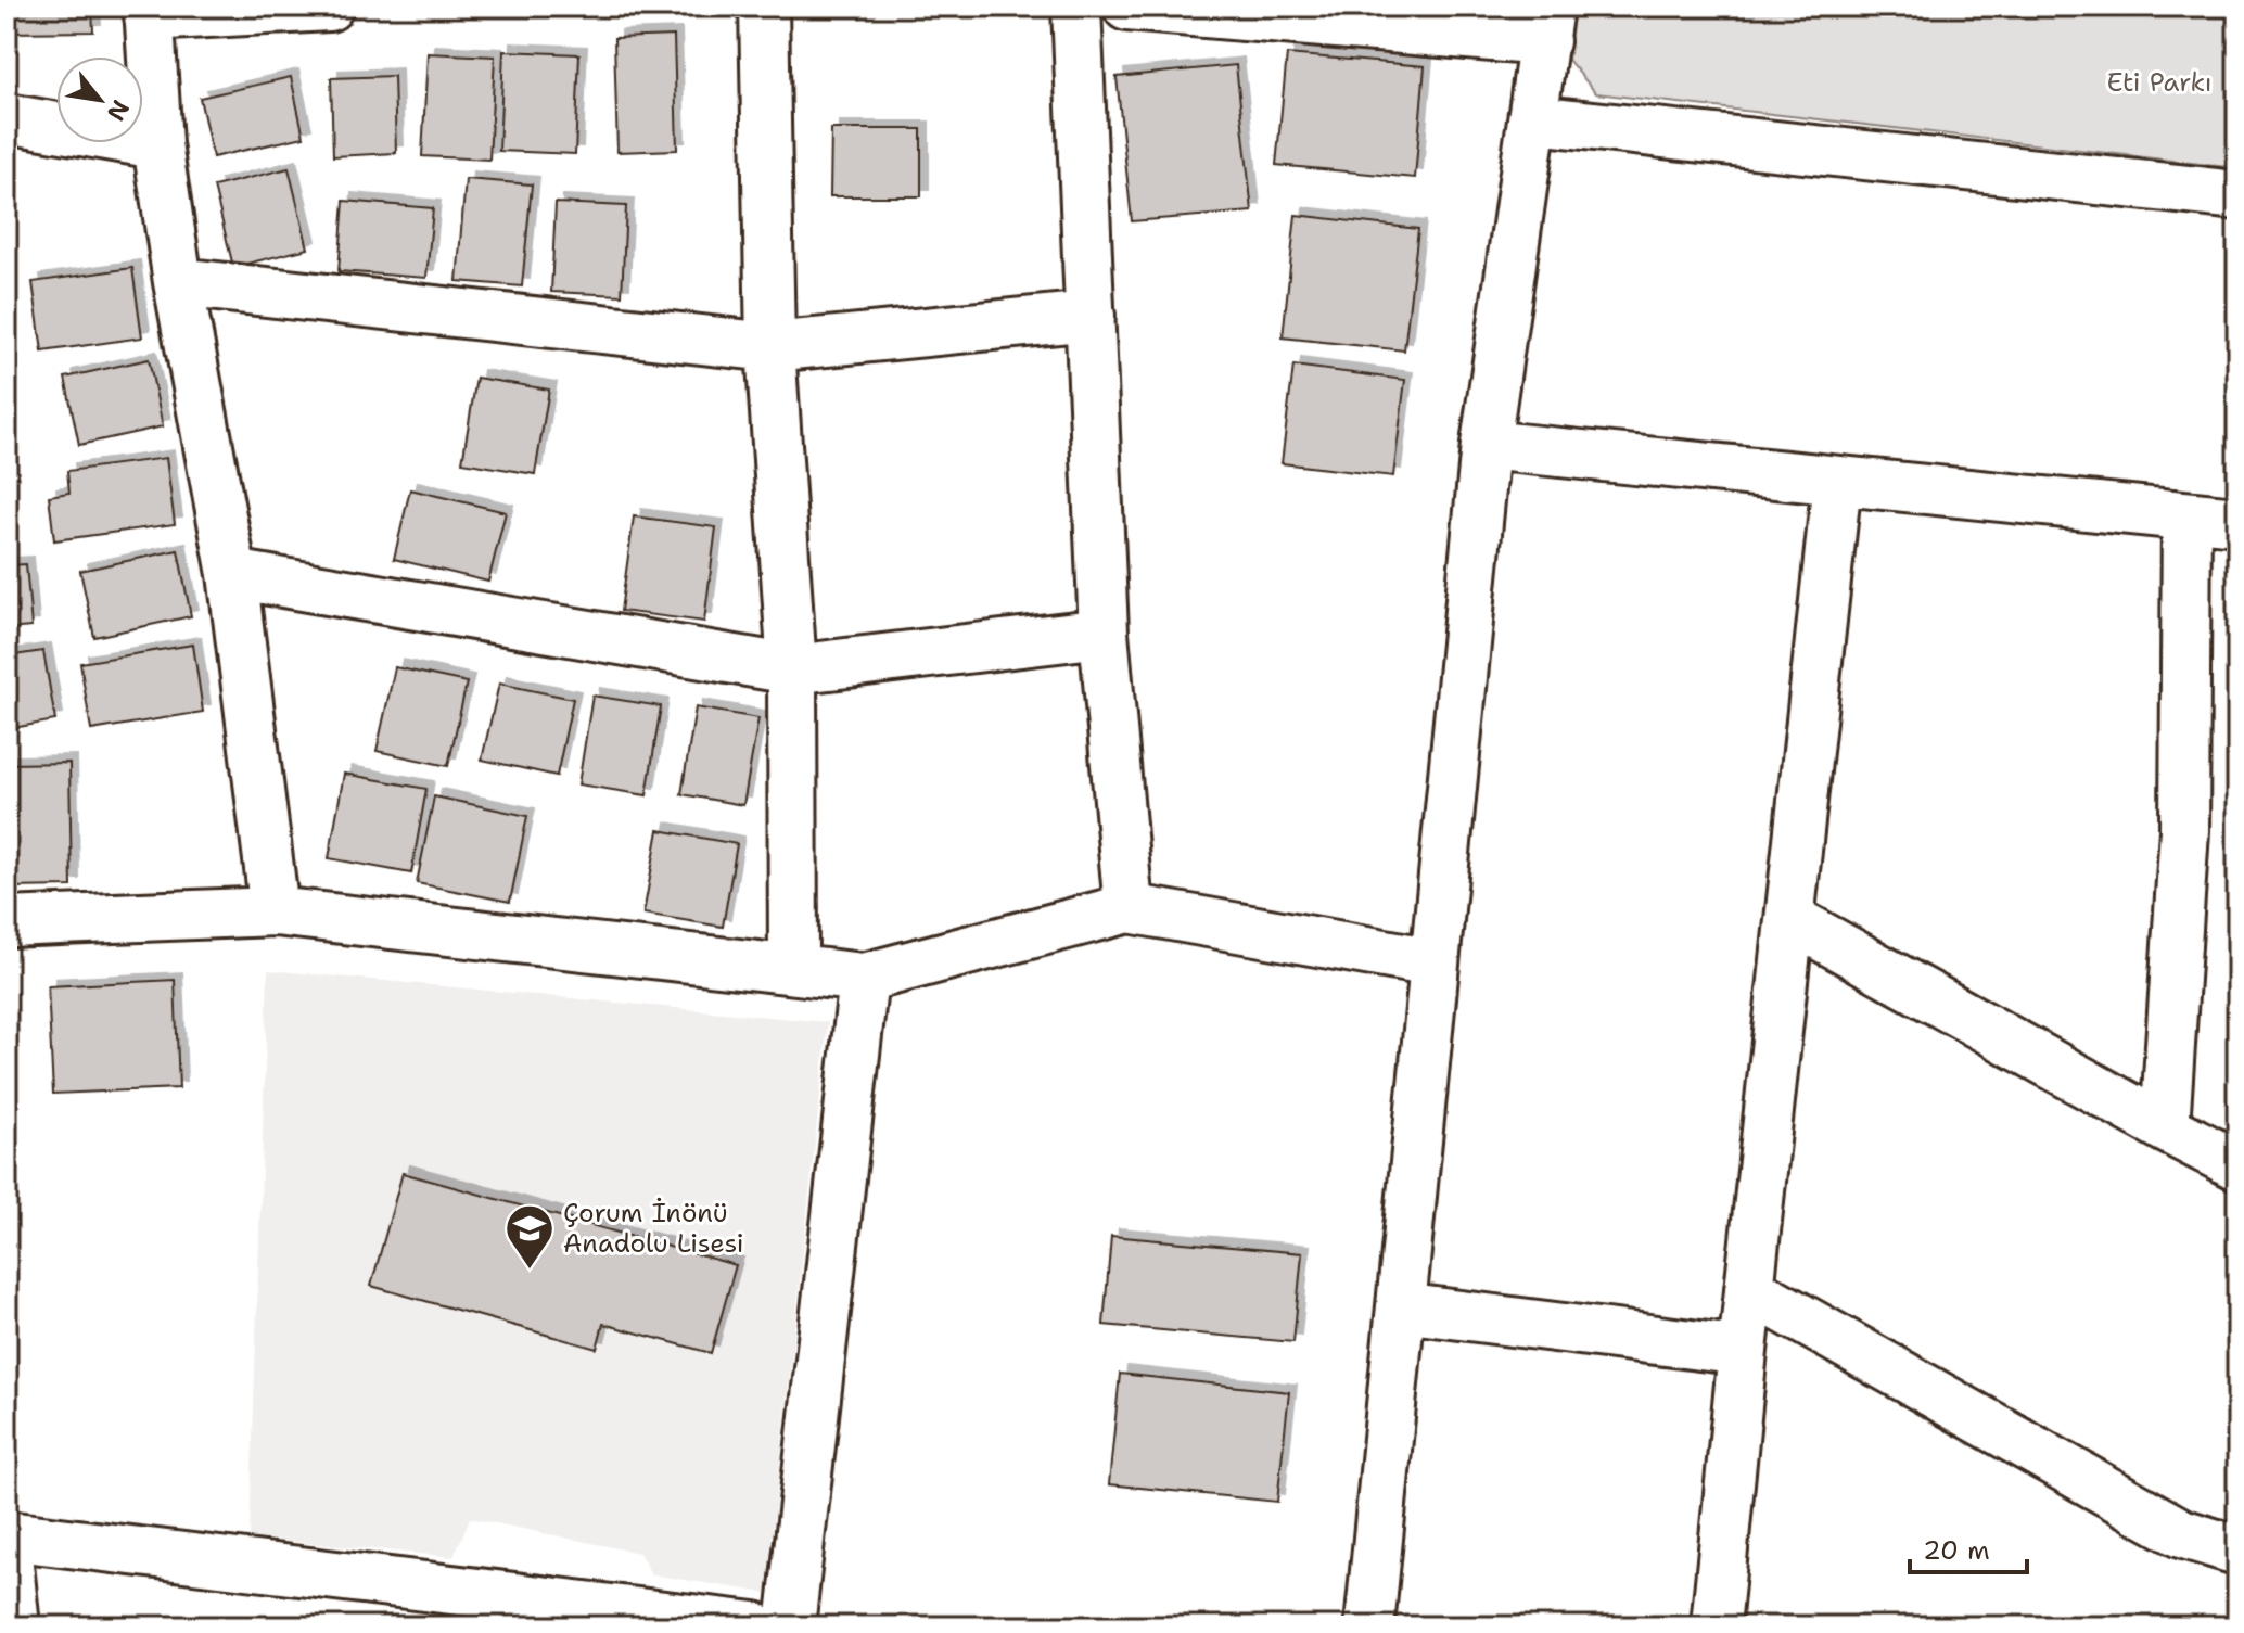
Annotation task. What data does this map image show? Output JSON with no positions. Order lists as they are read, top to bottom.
{
  "parks": ["Eti Parkı"],
  "places": {
    "school or university": ["Çorum İnönü Anadolu Lisesi"]
  },
  "scale_bar": "20 m",
  "north": "bottom right"
}
